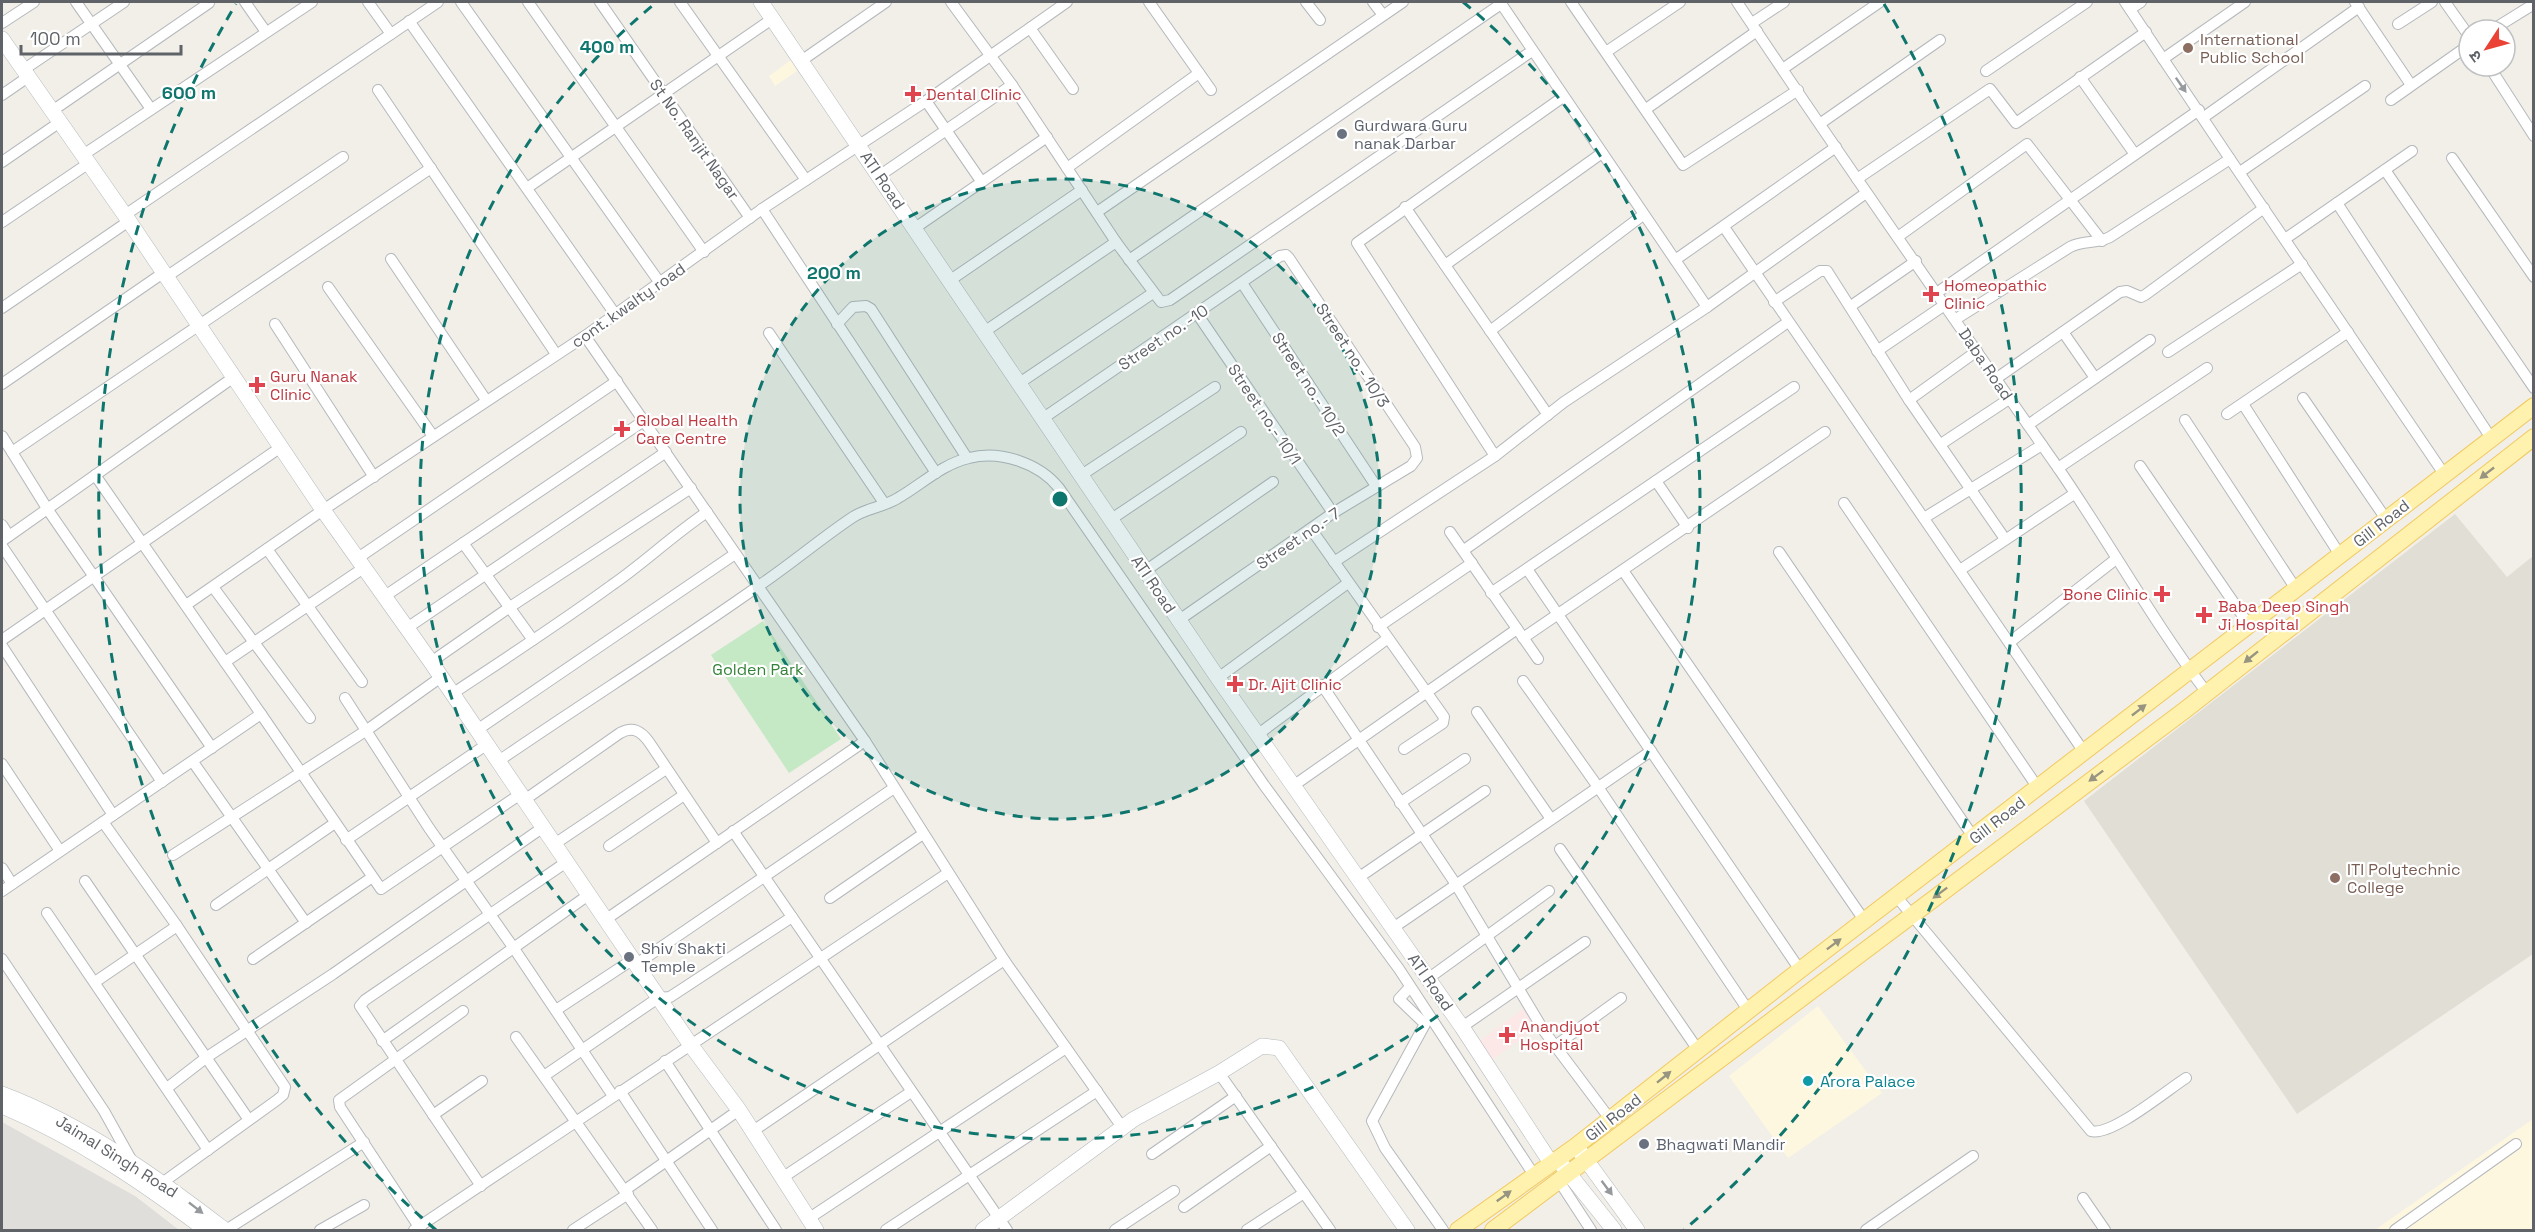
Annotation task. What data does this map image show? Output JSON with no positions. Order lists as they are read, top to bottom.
{
  "streets": {
    "main road": ["Gill Road"],
    "street": [
      "St No. Ranjit Nagar",
      "ATI Road",
      "cont. kwalty road",
      "Street no. -10",
      "Street no.- 10/3",
      "Daba Road",
      "Street no.- 10/2",
      "Street no.- 10/1",
      "Street no.- 7",
      "Jaimal Singh Road"
    ]
  },
  "crossings": [
    ["St No. Ranjit Nagar", "cont. kwalty road"],
    ["ATI Road", "cont. kwalty road"],
    ["ATI Road", "Street no. -10"],
    ["ATI Road", "Gill Road"],
    ["ATI Road", "Street no.- 7"],
    ["Street no. -10", "Street no.- 10/3"],
    ["Street no. -10", "Street no.- 10/2"],
    ["Street no. -10", "Street no.- 10/1"],
    ["Street no.- 10/3", "Street no.- 7"],
    ["Daba Road", "Gill Road"],
    ["Street no.- 10/2", "Street no.- 7"],
    ["Street no.- 10/1", "Street no.- 7"]
  ],
  "parks": ["Golden Park"],
  "places": {
    "other": [
      "International Public School",
      "Gurdwara Guru nanak Darbar",
      "ITI Polytechnic College",
      "Shiv Shakti Temple",
      "Arora Palace",
      "Bhagwati Mandir"
    ],
    "health": [
      "Dental Clinic",
      "Homeopathic Clinic",
      "Guru Nanak Clinic",
      "Global Health Care Centre",
      "Bone Clinic",
      "Baba Deep Singh Ji Hospital",
      "Dr. Ajit Clinic",
      "Anandjyot Hospital"
    ]
  },
  "scale_bar": "100 m",
  "north": "bottom left",
  "rings": ["400 m", "600 m", "200 m"]
}
